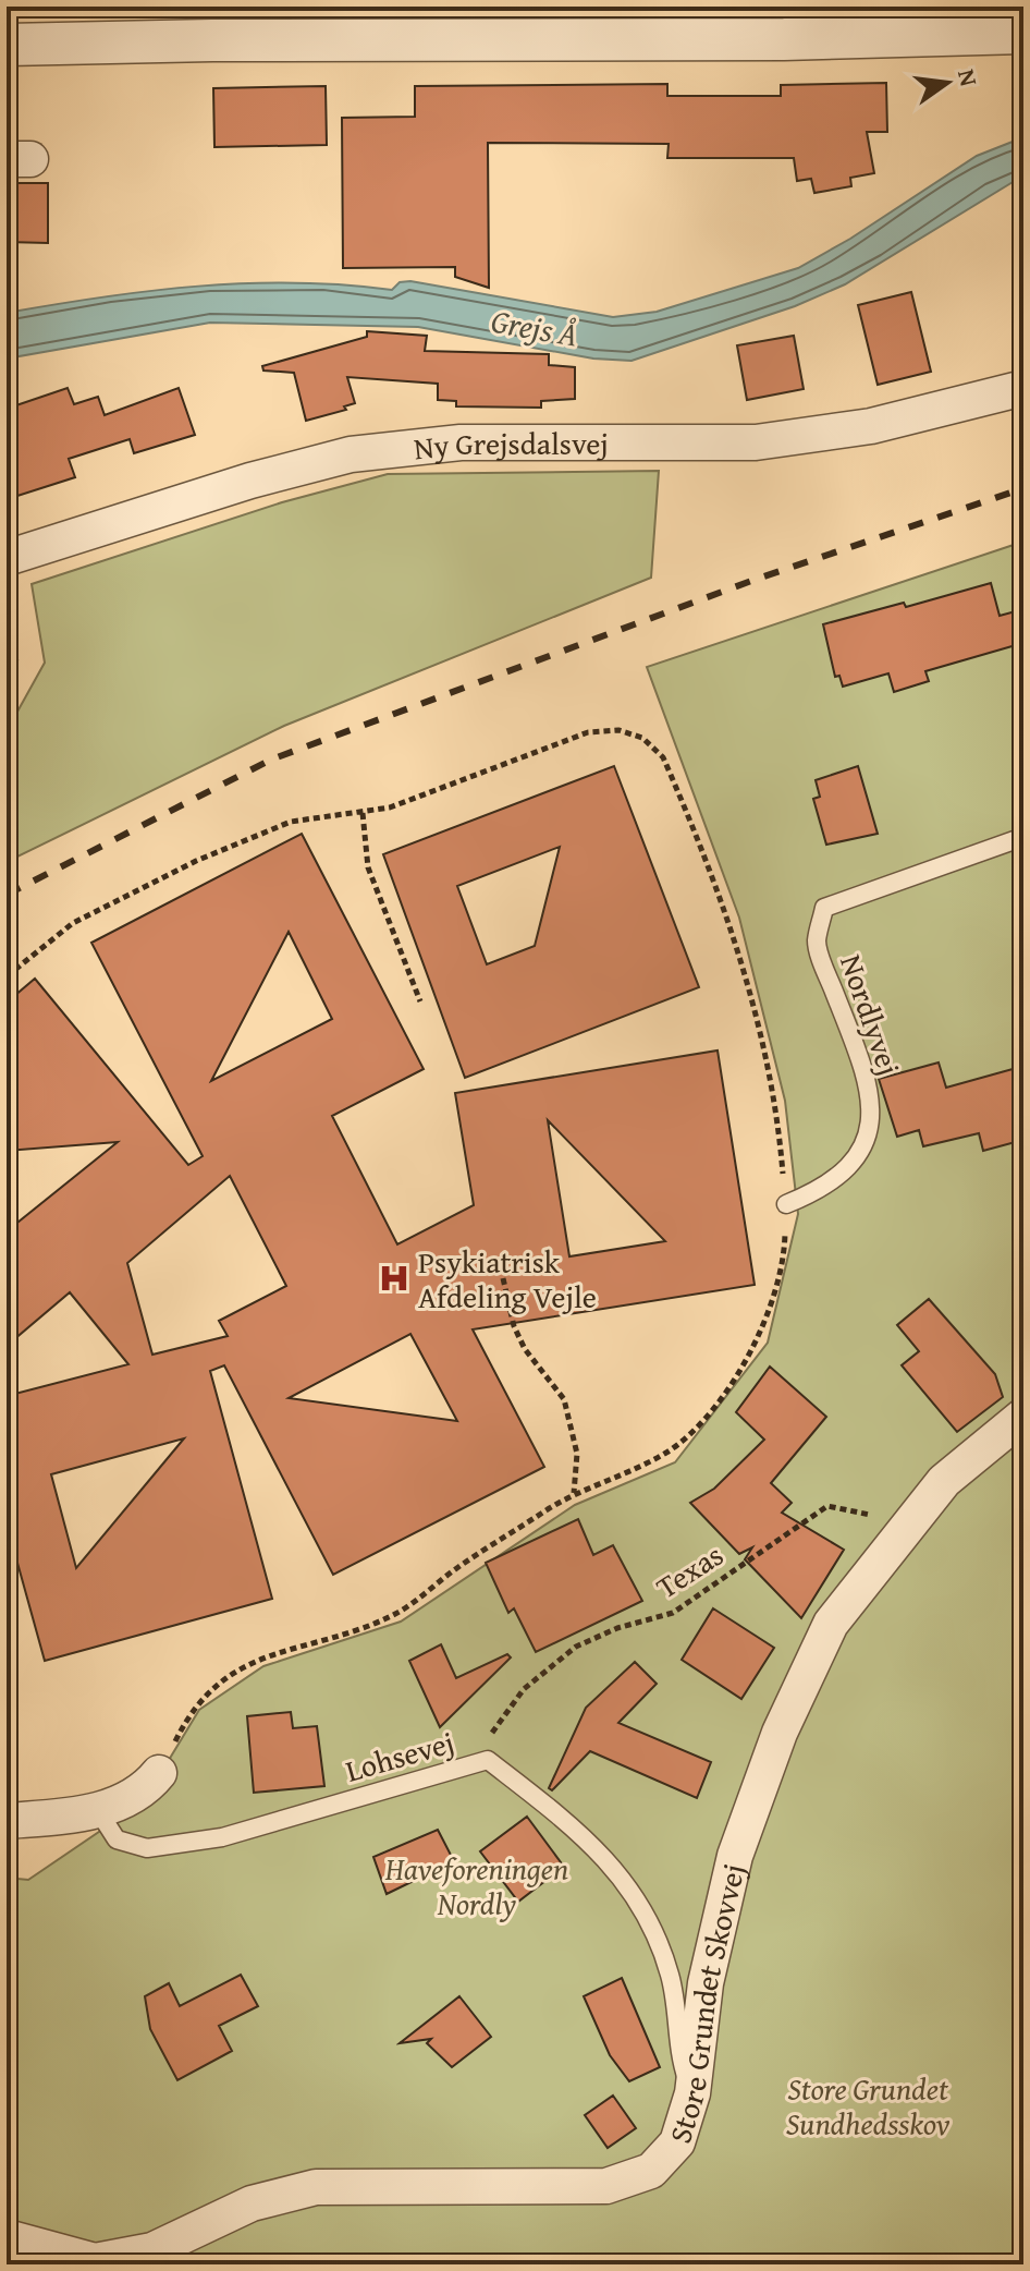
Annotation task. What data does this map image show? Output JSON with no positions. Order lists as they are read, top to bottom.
{
  "streets": {
    "street": ["Ny Grejsdalsvej", "Store Grundet Skovvej"],
    "lane": ["Nordlyvej", "Lohsevej"],
    "path": ["Texas"]
  },
  "crossings": [
    ["Texas", "Lohsevej"],
    ["Texas", "Store Grundet Skovvej"],
    ["Lohsevej", "Store Grundet Skovvej"]
  ],
  "water": ["Grejs Å"],
  "parks": ["Haveforeningen Nordly", "Store Grundet Sundhedsskov"],
  "places": {
    "hospital": ["Psykiatrisk Afdeling Vejle"]
  },
  "north": "right"
}
